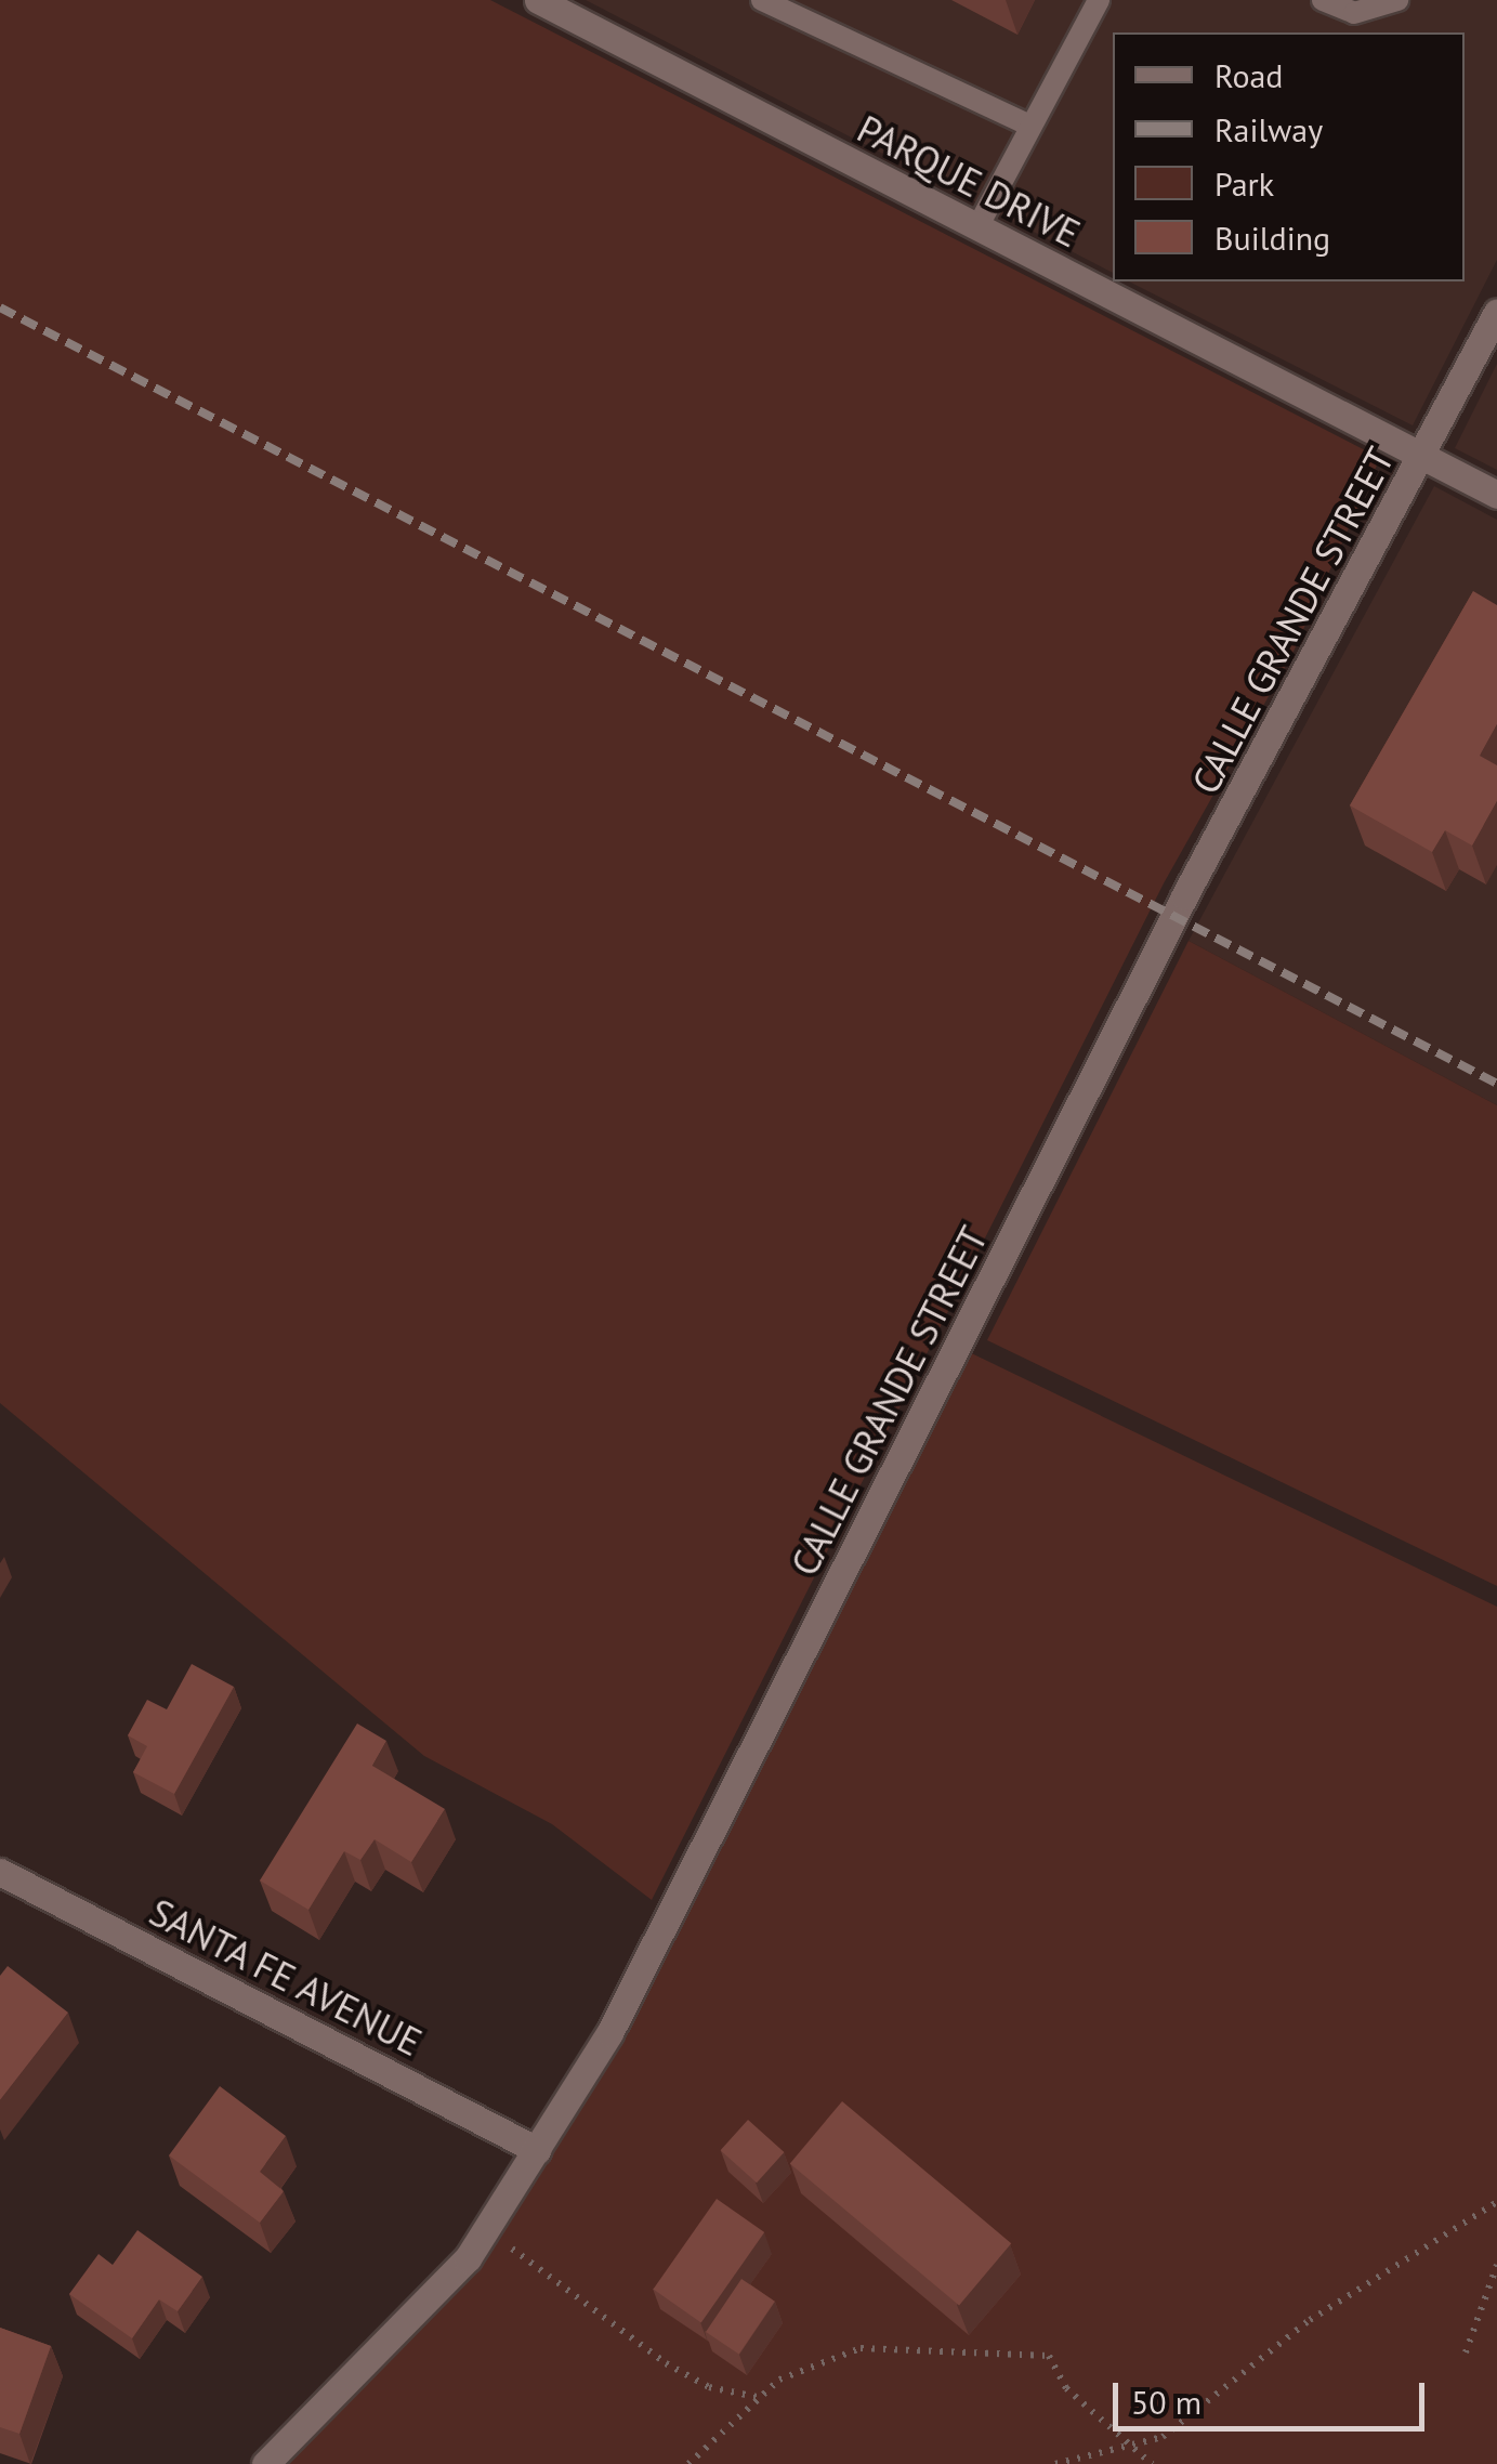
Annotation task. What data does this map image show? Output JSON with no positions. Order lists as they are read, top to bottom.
{
  "streets": {
    "street": ["PARQUE DRIVE", "CALLE GRANDE STREET", "SANTA FE AVENUE"]
  },
  "crossings": [
    ["PARQUE DRIVE", "CALLE GRANDE STREET"],
    ["CALLE GRANDE STREET", "SANTA FE AVENUE"]
  ],
  "legend": [
    "Road",
    "Railway",
    "Park",
    "Building"
  ],
  "scale_bar": "50 m"
}
